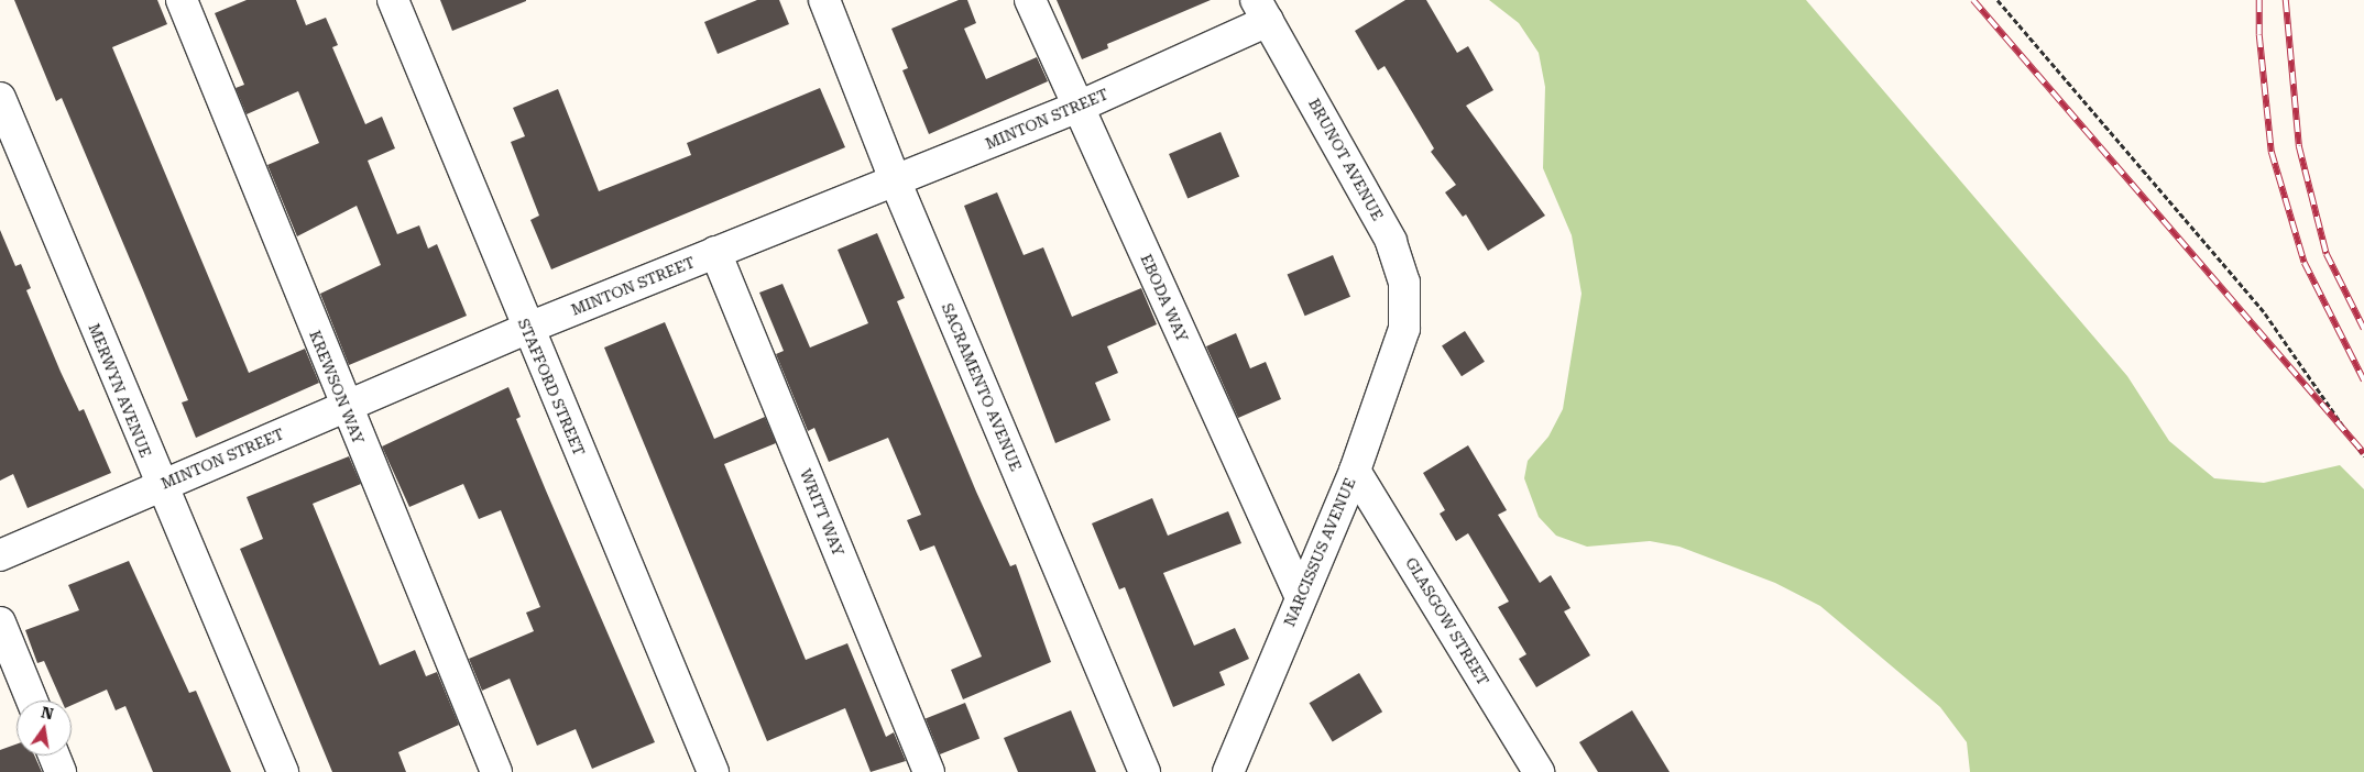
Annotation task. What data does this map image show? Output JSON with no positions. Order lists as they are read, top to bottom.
{
  "streets": {
    "street": [
      "MINTON STREET",
      "BRUNOT AVENUE",
      "EBODA WAY",
      "KREWSON WAY",
      "STAFFORD STREET",
      "SACRAMENTO AVENUE",
      "MERWYN AVENUE",
      "WRITT WAY",
      "NARCISSUS AVENUE",
      "GLASGOW STREET"
    ]
  },
  "crossings": [
    ["MINTON STREET", "BRUNOT AVENUE"],
    ["MINTON STREET", "EBODA WAY"],
    ["MINTON STREET", "KREWSON WAY"],
    ["MINTON STREET", "STAFFORD STREET"],
    ["MINTON STREET", "SACRAMENTO AVENUE"],
    ["MINTON STREET", "MERWYN AVENUE"],
    ["MINTON STREET", "WRITT WAY"],
    ["BRUNOT AVENUE", "NARCISSUS AVENUE"],
    ["EBODA WAY", "NARCISSUS AVENUE"],
    ["NARCISSUS AVENUE", "GLASGOW STREET"]
  ],
  "north": "top"
}
